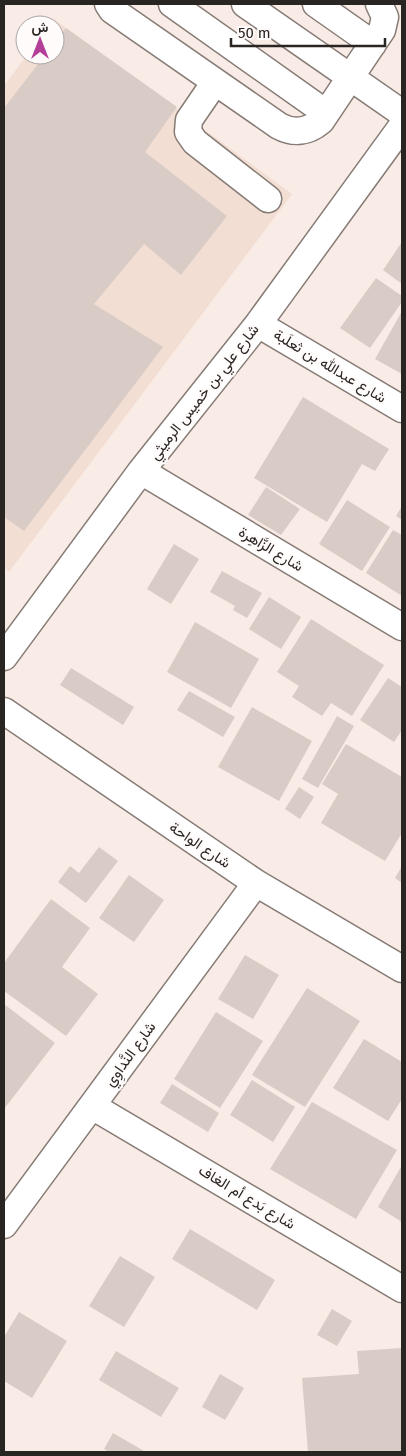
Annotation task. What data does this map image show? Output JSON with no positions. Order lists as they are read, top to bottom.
{
  "streets": {
    "street": [
      "شارع عبدالله بن ثعلَبة",
      "شارع علي بن خميس الرميثي",
      "شارع الزَّاهِرة",
      "شارع الواحة",
      "شارع النَّداوِي",
      "شارع بَدع أم الغاف"
    ]
  },
  "crossings": [
    ["شارع عبدالله بن ثعلَبة", "شارع علي بن خميس الرميثي"],
    ["شارع علي بن خميس الرميثي", "شارع الزَّاهِرة"],
    ["شارع الواحة", "شارع النَّداوِي"],
    ["شارع النَّداوِي", "شارع بَدع أم الغاف"]
  ],
  "scale_bar": "50 m",
  "north": "top"
}
